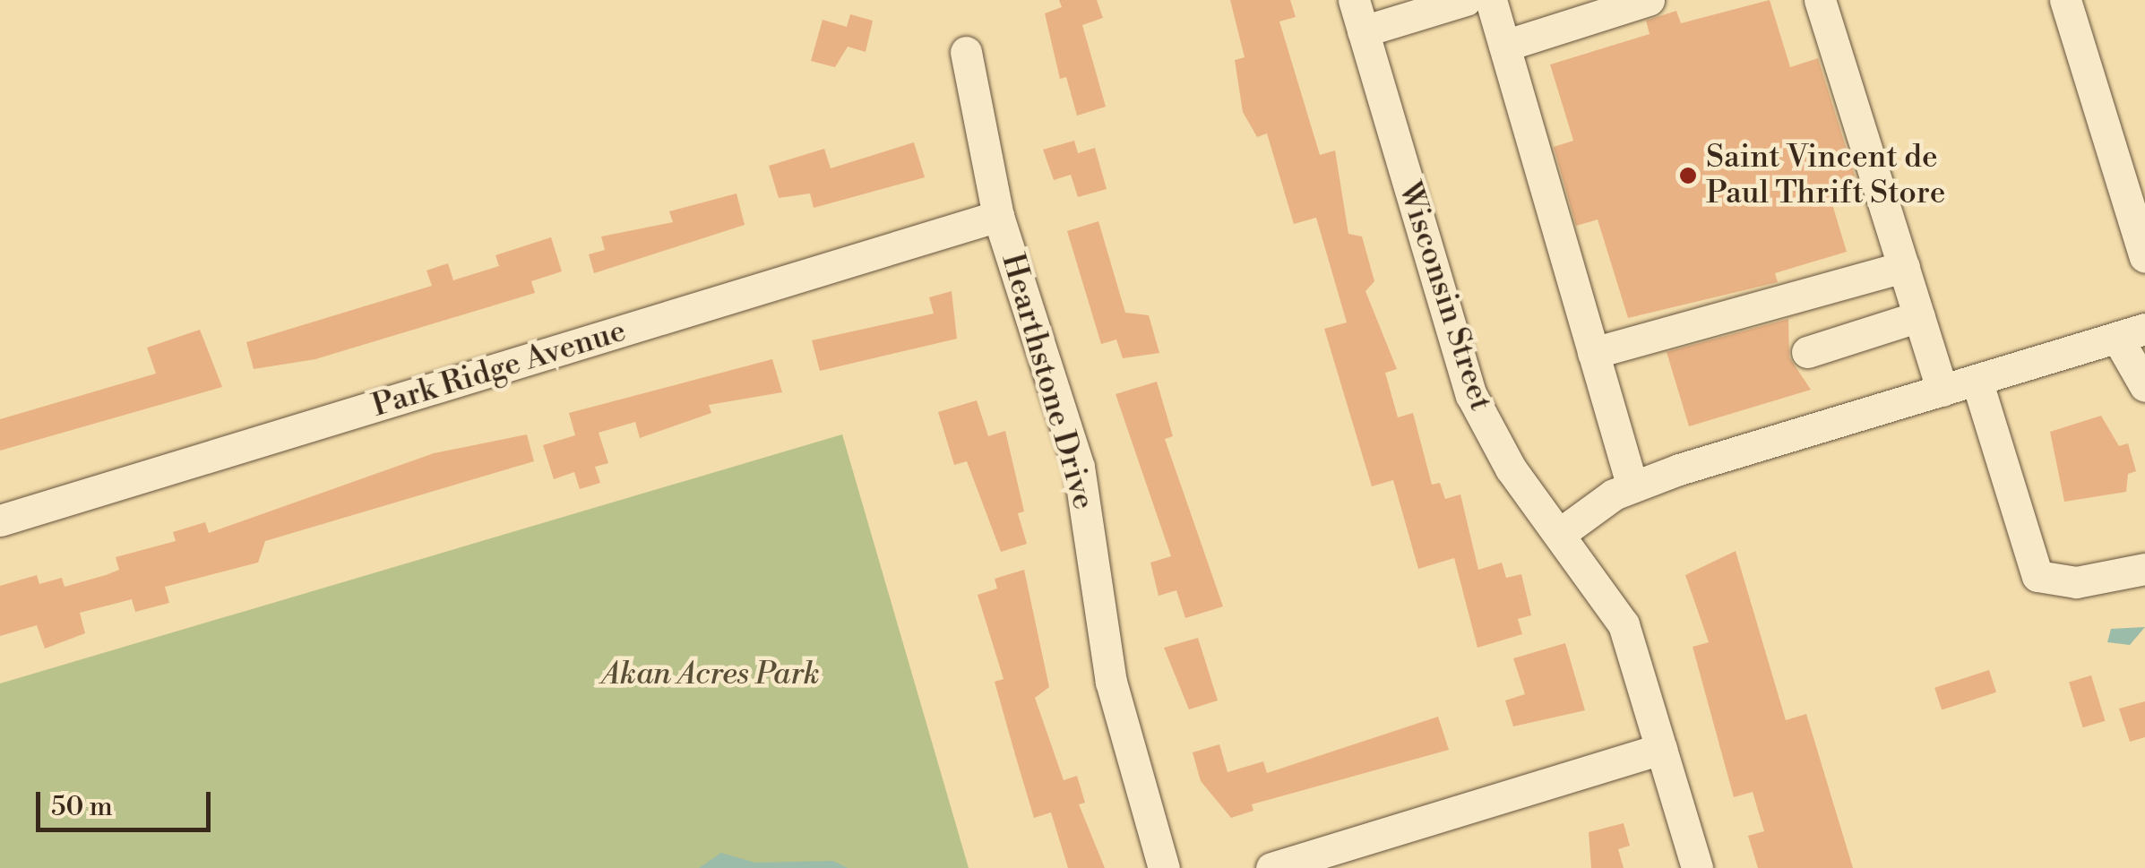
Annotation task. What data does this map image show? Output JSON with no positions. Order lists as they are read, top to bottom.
{
  "streets": {
    "street": ["Wisconsin Street", "Park Ridge Avenue", "Hearthstone Drive"]
  },
  "crossings": [
    ["Park Ridge Avenue", "Hearthstone Drive"]
  ],
  "parks": ["Akan Acres Park"],
  "places": ["Saint Vincent de Paul Thrift Store"],
  "scale_bar": "50 m"
}
